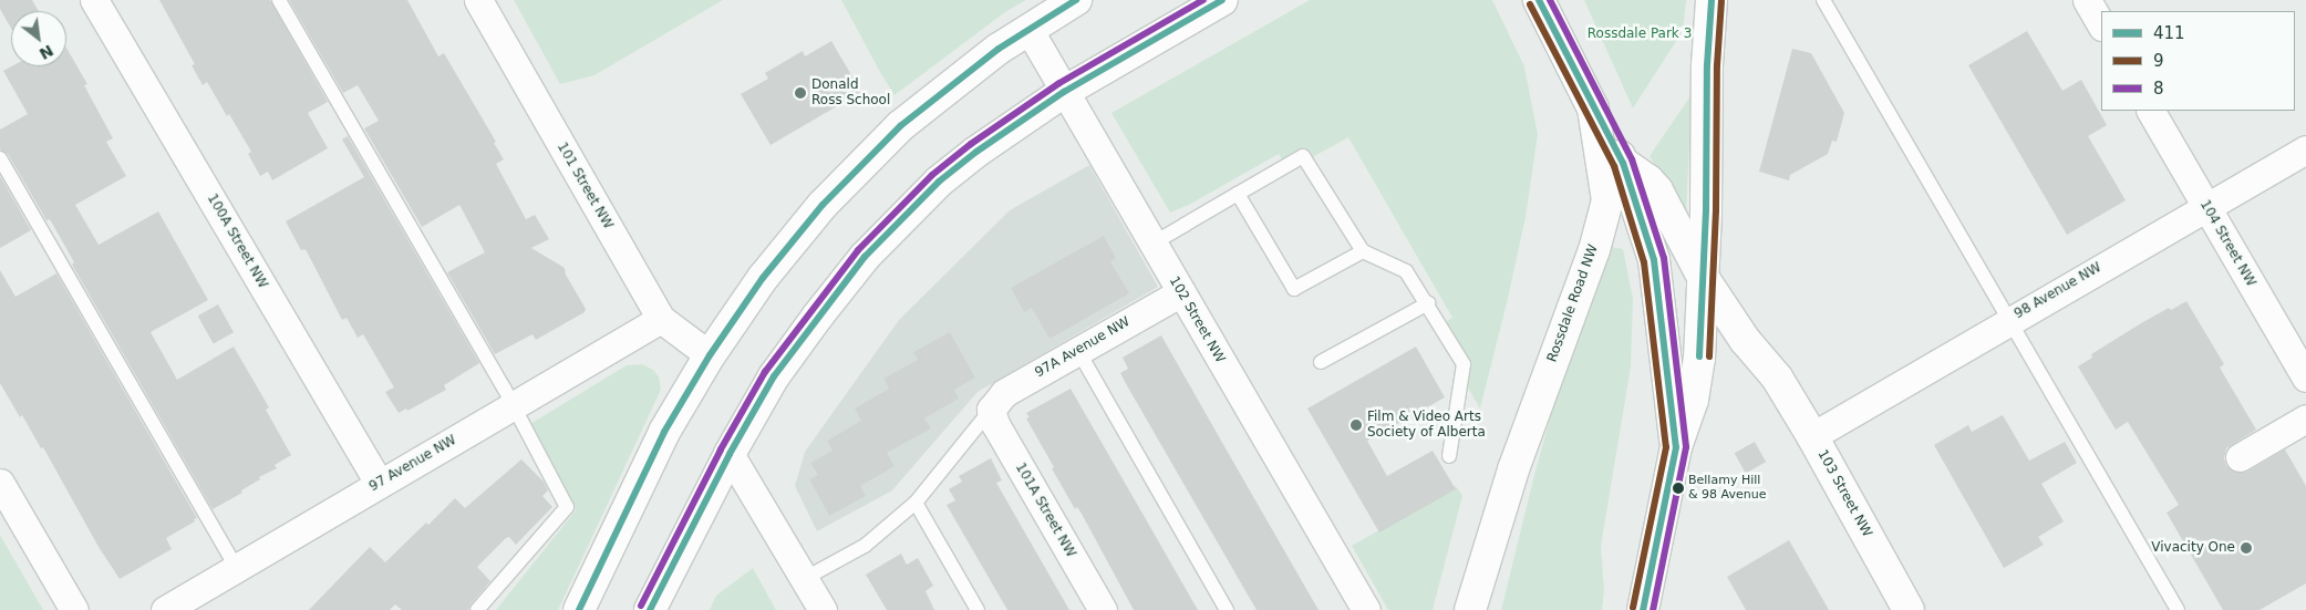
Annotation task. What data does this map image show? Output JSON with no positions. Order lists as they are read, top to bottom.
{
  "streets": {
    "main road": ["Rossdale Road NW", "103 Street NW"],
    "street": [
      "101 Street NW",
      "100A Street NW",
      "104 Street NW",
      "98 Avenue NW",
      "102 Street NW",
      "97A Avenue NW",
      "97 Avenue NW",
      "101A Street NW"
    ]
  },
  "crossings": [
    ["101 Street NW", "97 Avenue NW"],
    ["100A Street NW", "97 Avenue NW"],
    ["104 Street NW", "98 Avenue NW"],
    ["98 Avenue NW", "103 Street NW"],
    ["102 Street NW", "97A Avenue NW"],
    ["97A Avenue NW", "101A Street NW"]
  ],
  "parks": ["Rossdale Park 3"],
  "places": [
    "Donald Ross School",
    "Film & Video Arts Society of Alberta",
    "Bellamy Hill & 98 Avenue",
    "Vivacity One"
  ],
  "lines": ["transit line 411", "transit line 8", "transit line 9"],
  "legend": ["411", "9", "8"],
  "north": "bottom right"
}
